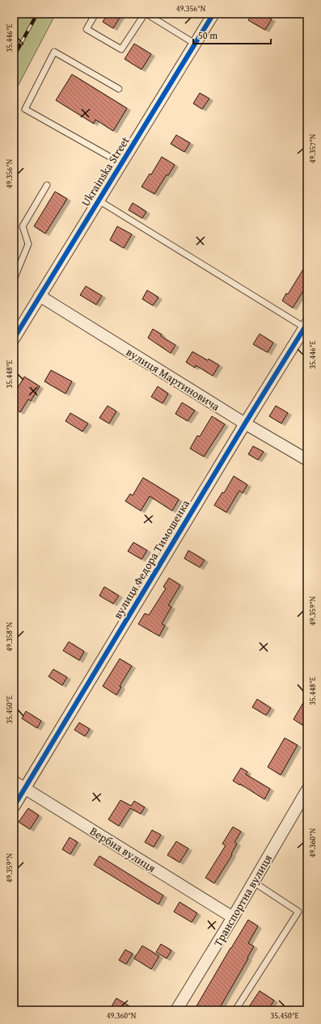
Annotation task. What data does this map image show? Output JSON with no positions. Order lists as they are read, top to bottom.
{
  "streets": {
    "street": [
      "Ukrainska Street",
      "вулиця Мартиновича",
      "вулиця Федора Тимошенка",
      "Вербна вулиця",
      "Транспортна вулиця"
    ]
  },
  "crossings": [
    ["Ukrainska Street", "вулиця Мартиновича"],
    ["вулиця Мартиновича", "вулиця Федора Тимошенка"],
    ["вулиця Федора Тимошенка", "Вербна вулиця"],
    ["Вербна вулиця", "Транспортна вулиця"]
  ],
  "scale_bar": "50 m",
  "coordinates": [
    "49.356°N",
    "35.446°E",
    "49.357°N",
    "35.448°E",
    "49.359°N",
    "49.358°N",
    "35.450°E",
    "49.360°N"
  ]
}
